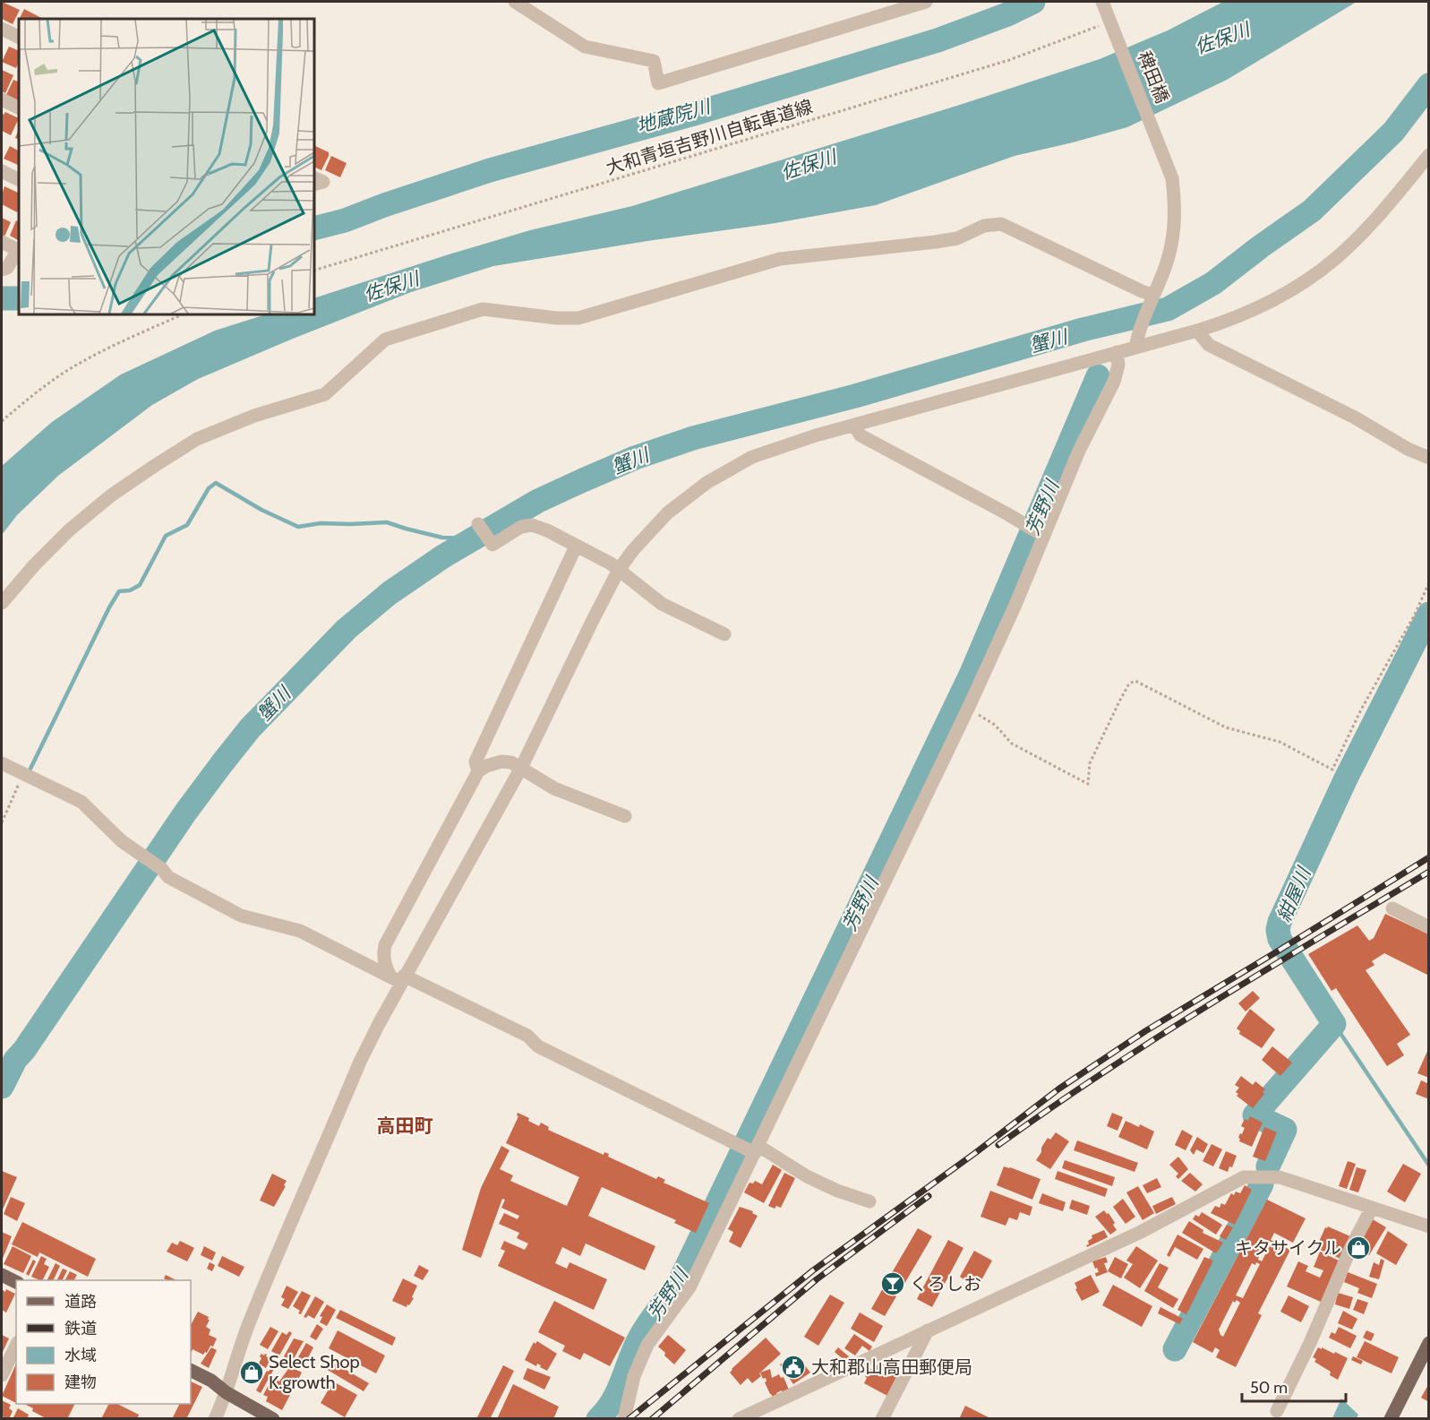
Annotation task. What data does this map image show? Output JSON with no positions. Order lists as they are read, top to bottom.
{
  "streets": {
    "street": ["稗田橋"],
    "path": ["大和青垣吉野川自転車道線"]
  },
  "crossings": [
    ["稗田橋", "大和青垣吉野川自転車道線"]
  ],
  "districts": ["高田町"],
  "water": [
    "佐保川",
    "地蔵院川",
    "蟹川",
    "芳野川",
    "紺屋川"
  ],
  "places": {
    "shop": ["キタサイクル", "Select Shop K.growth"],
    "bar": ["くろしお"],
    "public building": ["大和郡山高田郵便局"]
  },
  "legend": [
    "道路",
    "鉄道",
    "水域",
    "建物"
  ],
  "scale_bar": "50 m"
}
